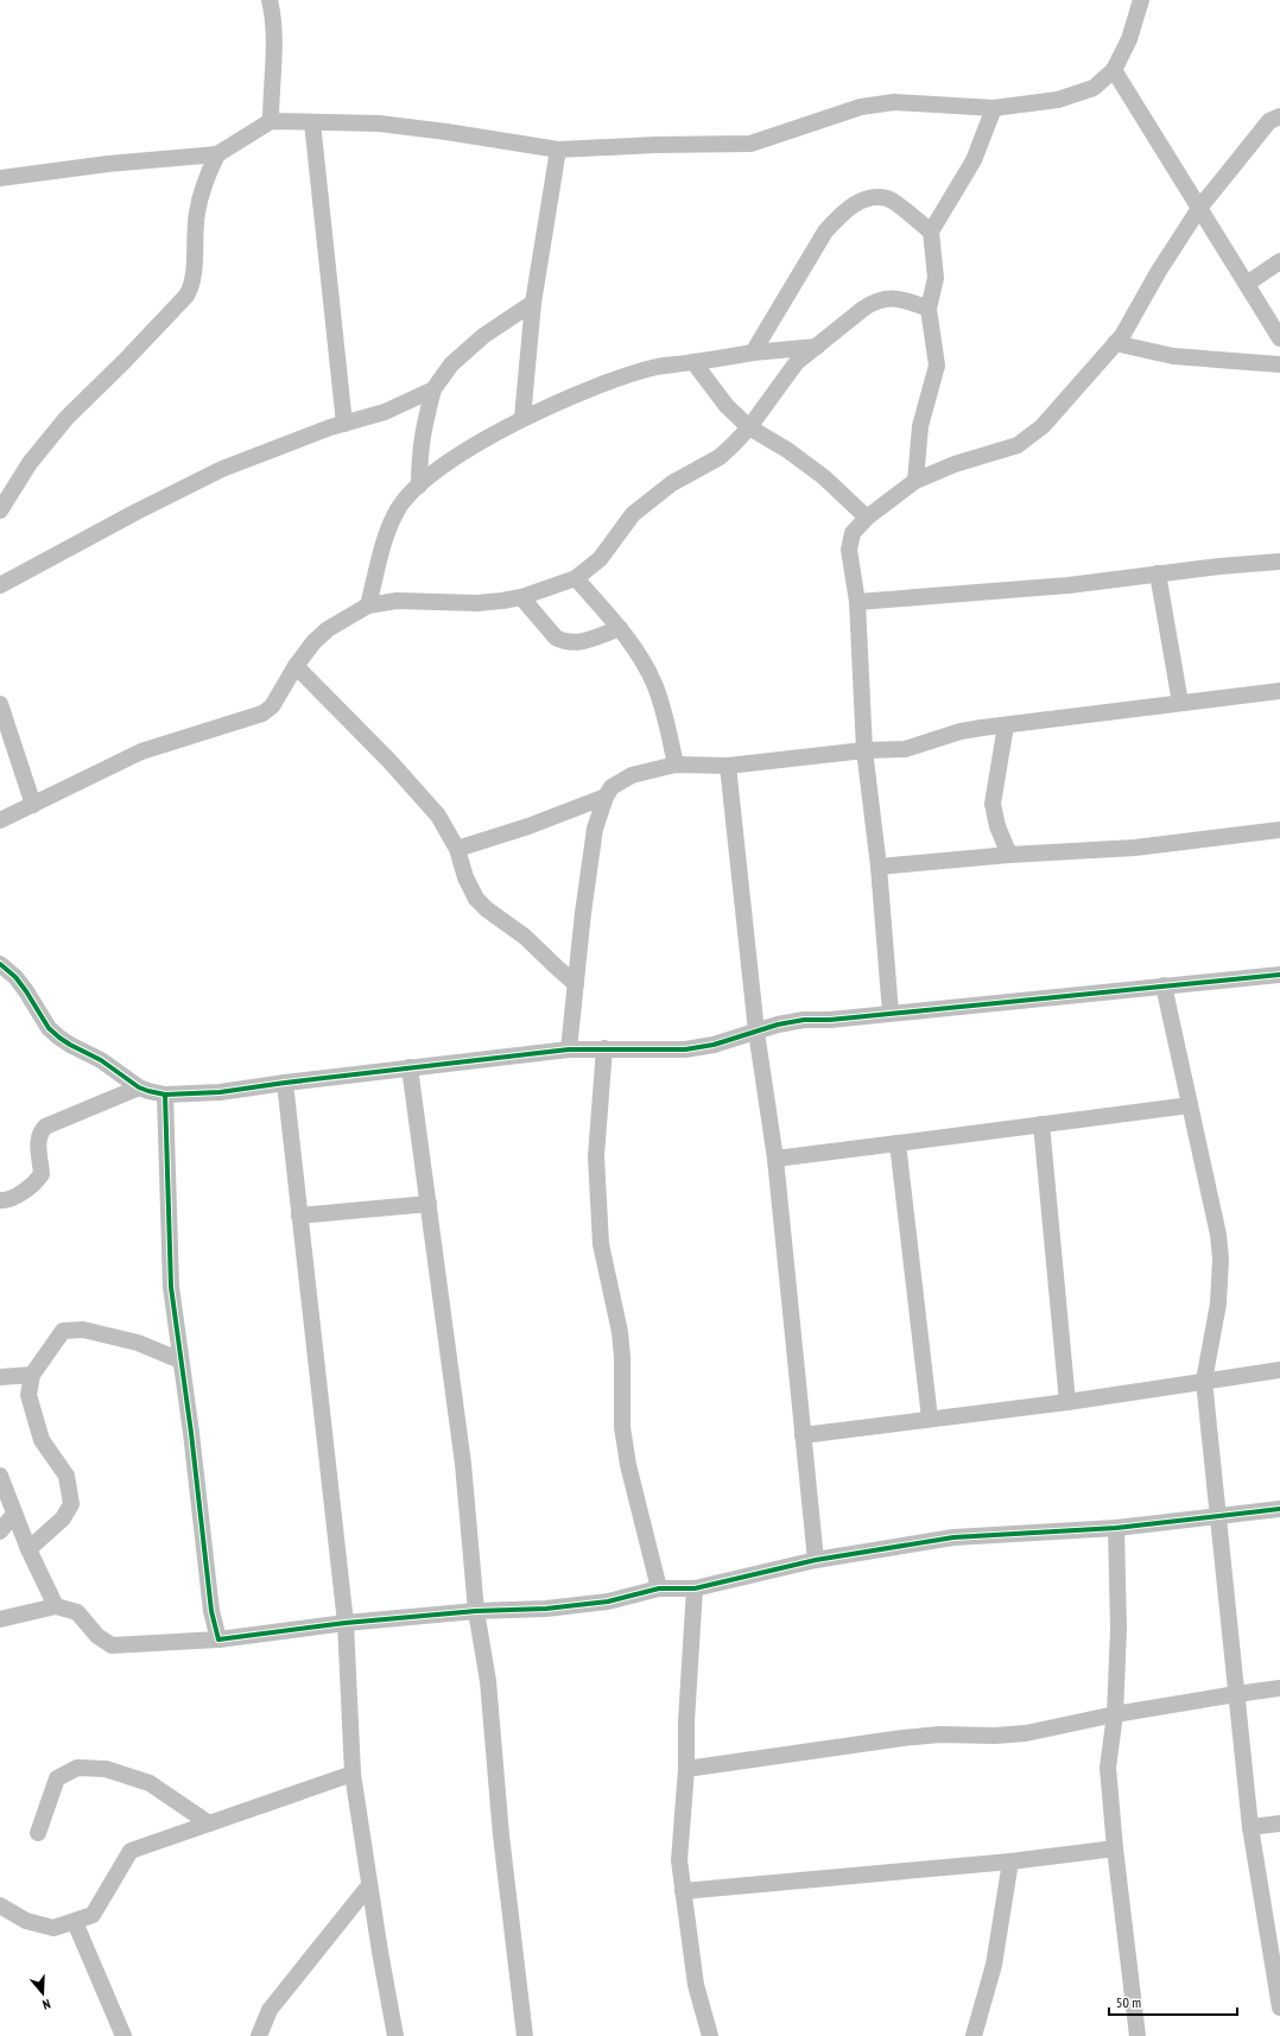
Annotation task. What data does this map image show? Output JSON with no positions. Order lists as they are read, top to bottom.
{
  "scale_bar": "50 m",
  "north": "bottom"
}
